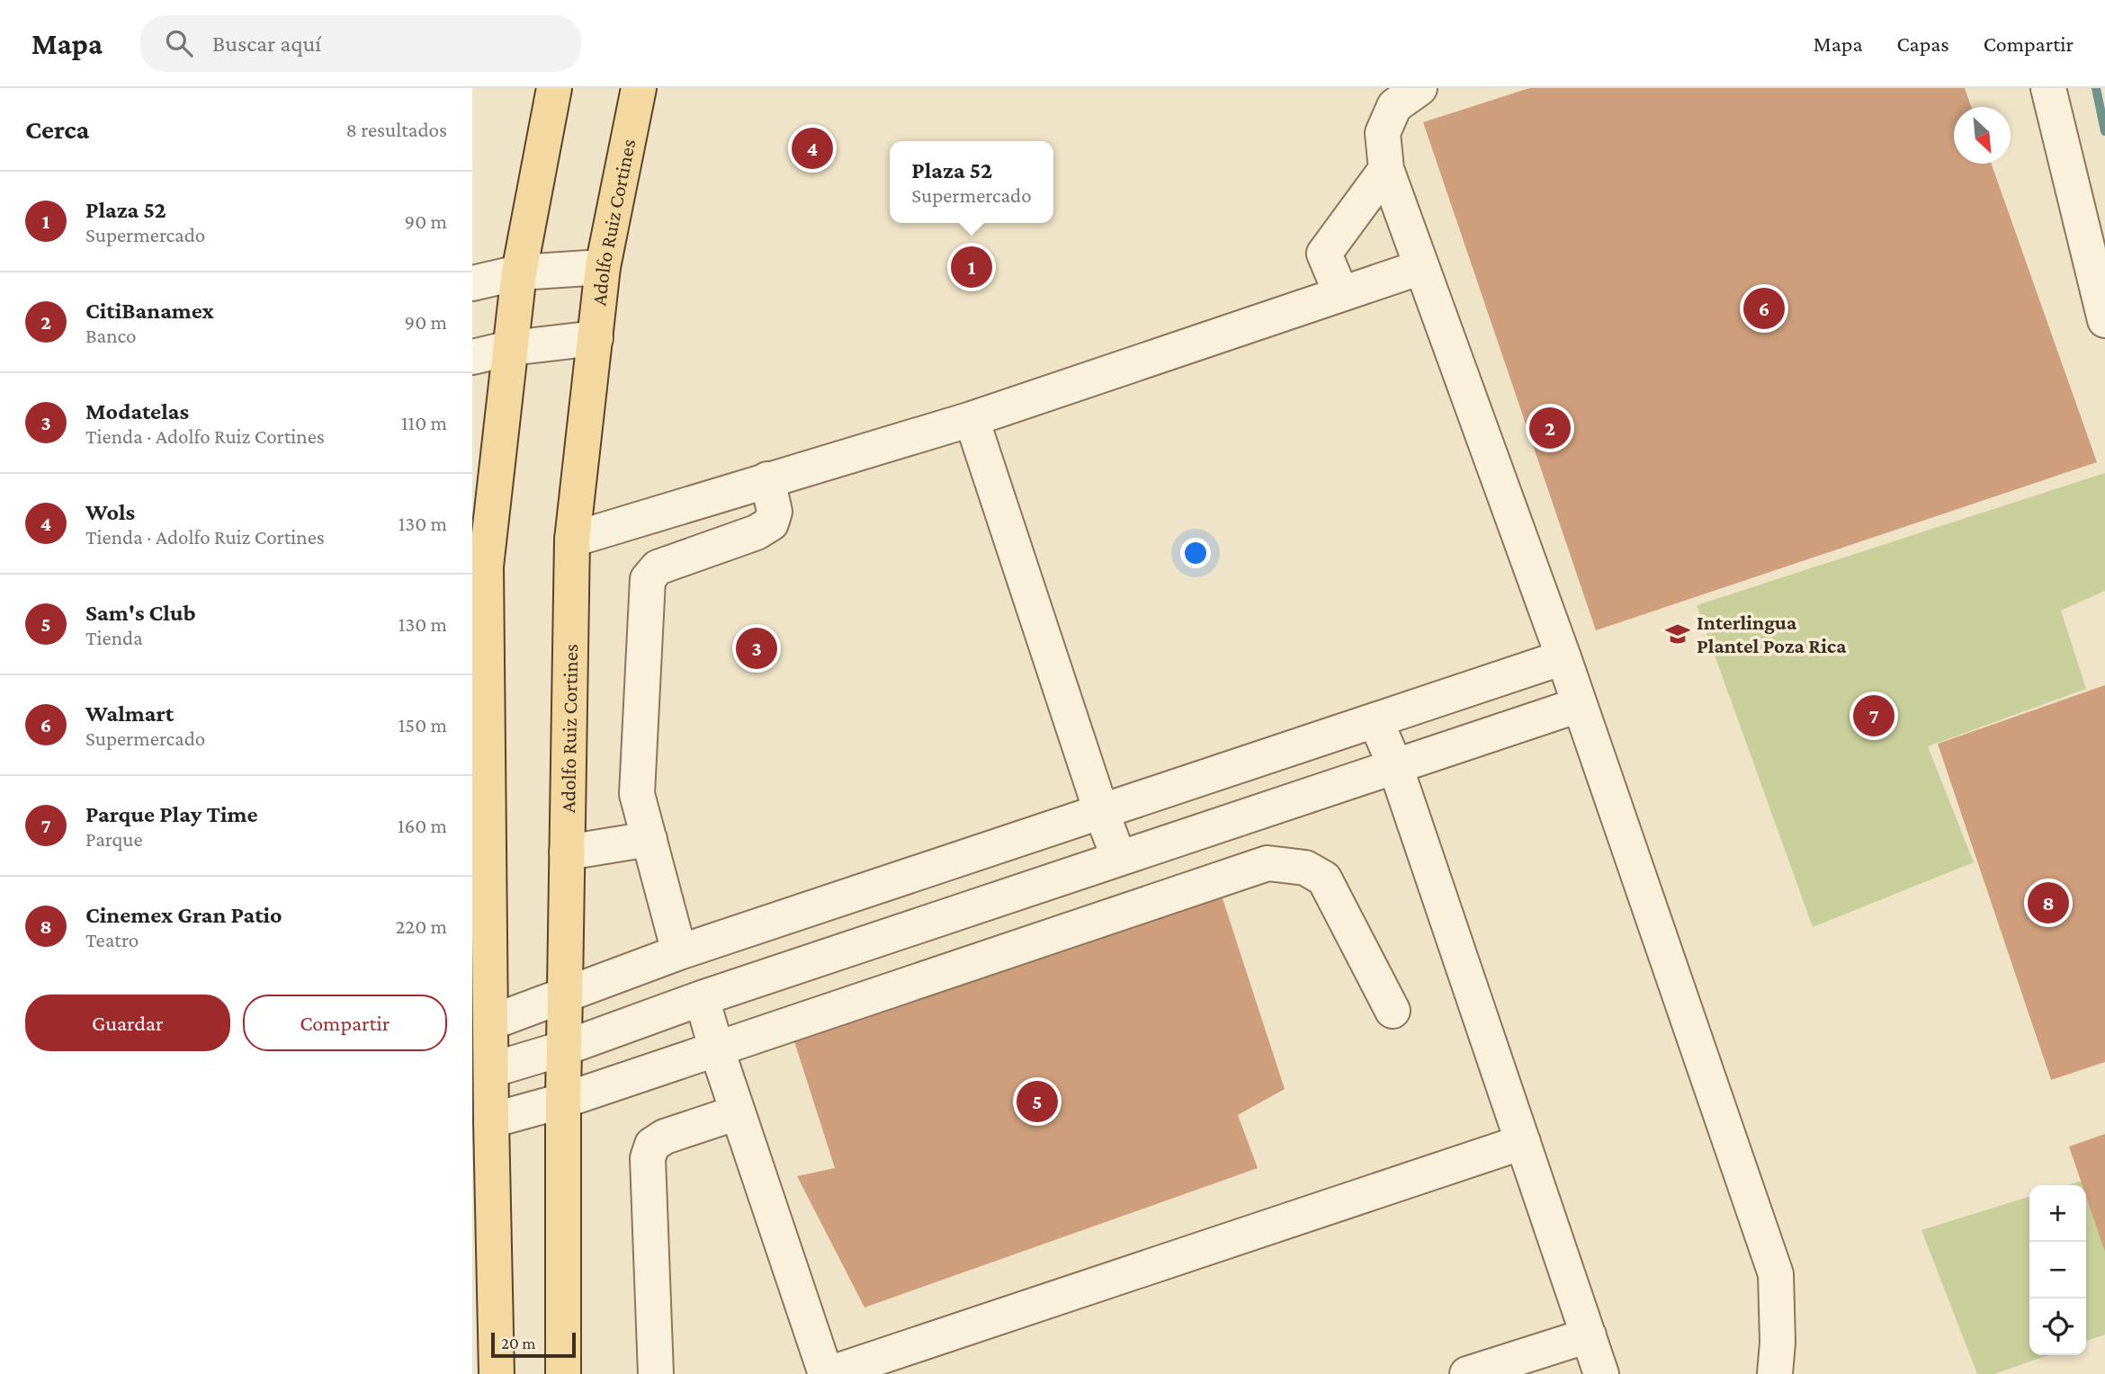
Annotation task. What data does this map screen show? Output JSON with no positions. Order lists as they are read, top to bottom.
{
  "streets": {
    "main road": ["Adolfo Ruiz Cortines"]
  },
  "places": {
    "school or university": ["Interlingua Plantel Poza Rica"]
  },
  "scale_bar": "20 m",
  "north": "bottom right",
  "page": {
    "header": "Mapa",
    "search": "Buscar aquí",
    "nav": ["Mapa", "Capas", "Compartir"],
    "heading": ["Cerca", "8 resultados"],
    "pins": [
      "4",
      "1",
      "6",
      "2",
      "3",
      "7",
      "8",
      "5"
    ],
    "popup": ["Plaza 52", "Supermercado"],
    "list": [
      {
        "mark": "1",
        "name": "Plaza 52",
        "note": "Supermercado",
        "value": "90 m"
      },
      {
        "mark": "2",
        "name": "CitiBanamex",
        "note": "Banco",
        "value": "90 m"
      },
      {
        "mark": "3",
        "name": "Modatelas",
        "note": "Tienda · Adolfo Ruiz Cortines",
        "value": "110 m"
      },
      {
        "mark": "4",
        "name": "Wols",
        "note": "Tienda · Adolfo Ruiz Cortines",
        "value": "130 m"
      },
      {
        "mark": "5",
        "name": "Sam's Club",
        "note": "Tienda",
        "value": "130 m"
      },
      {
        "mark": "6",
        "name": "Walmart",
        "note": "Supermercado",
        "value": "150 m"
      },
      {
        "mark": "7",
        "name": "Parque Play Time",
        "note": "Parque",
        "value": "160 m"
      },
      {
        "mark": "8",
        "name": "Cinemex Gran Patio",
        "note": "Teatro",
        "value": "220 m"
      }
    ],
    "buttons": ["Guardar", "Compartir"],
    "map_buttons": ["+", "−"],
    "scale": "20 m"
  }
}
